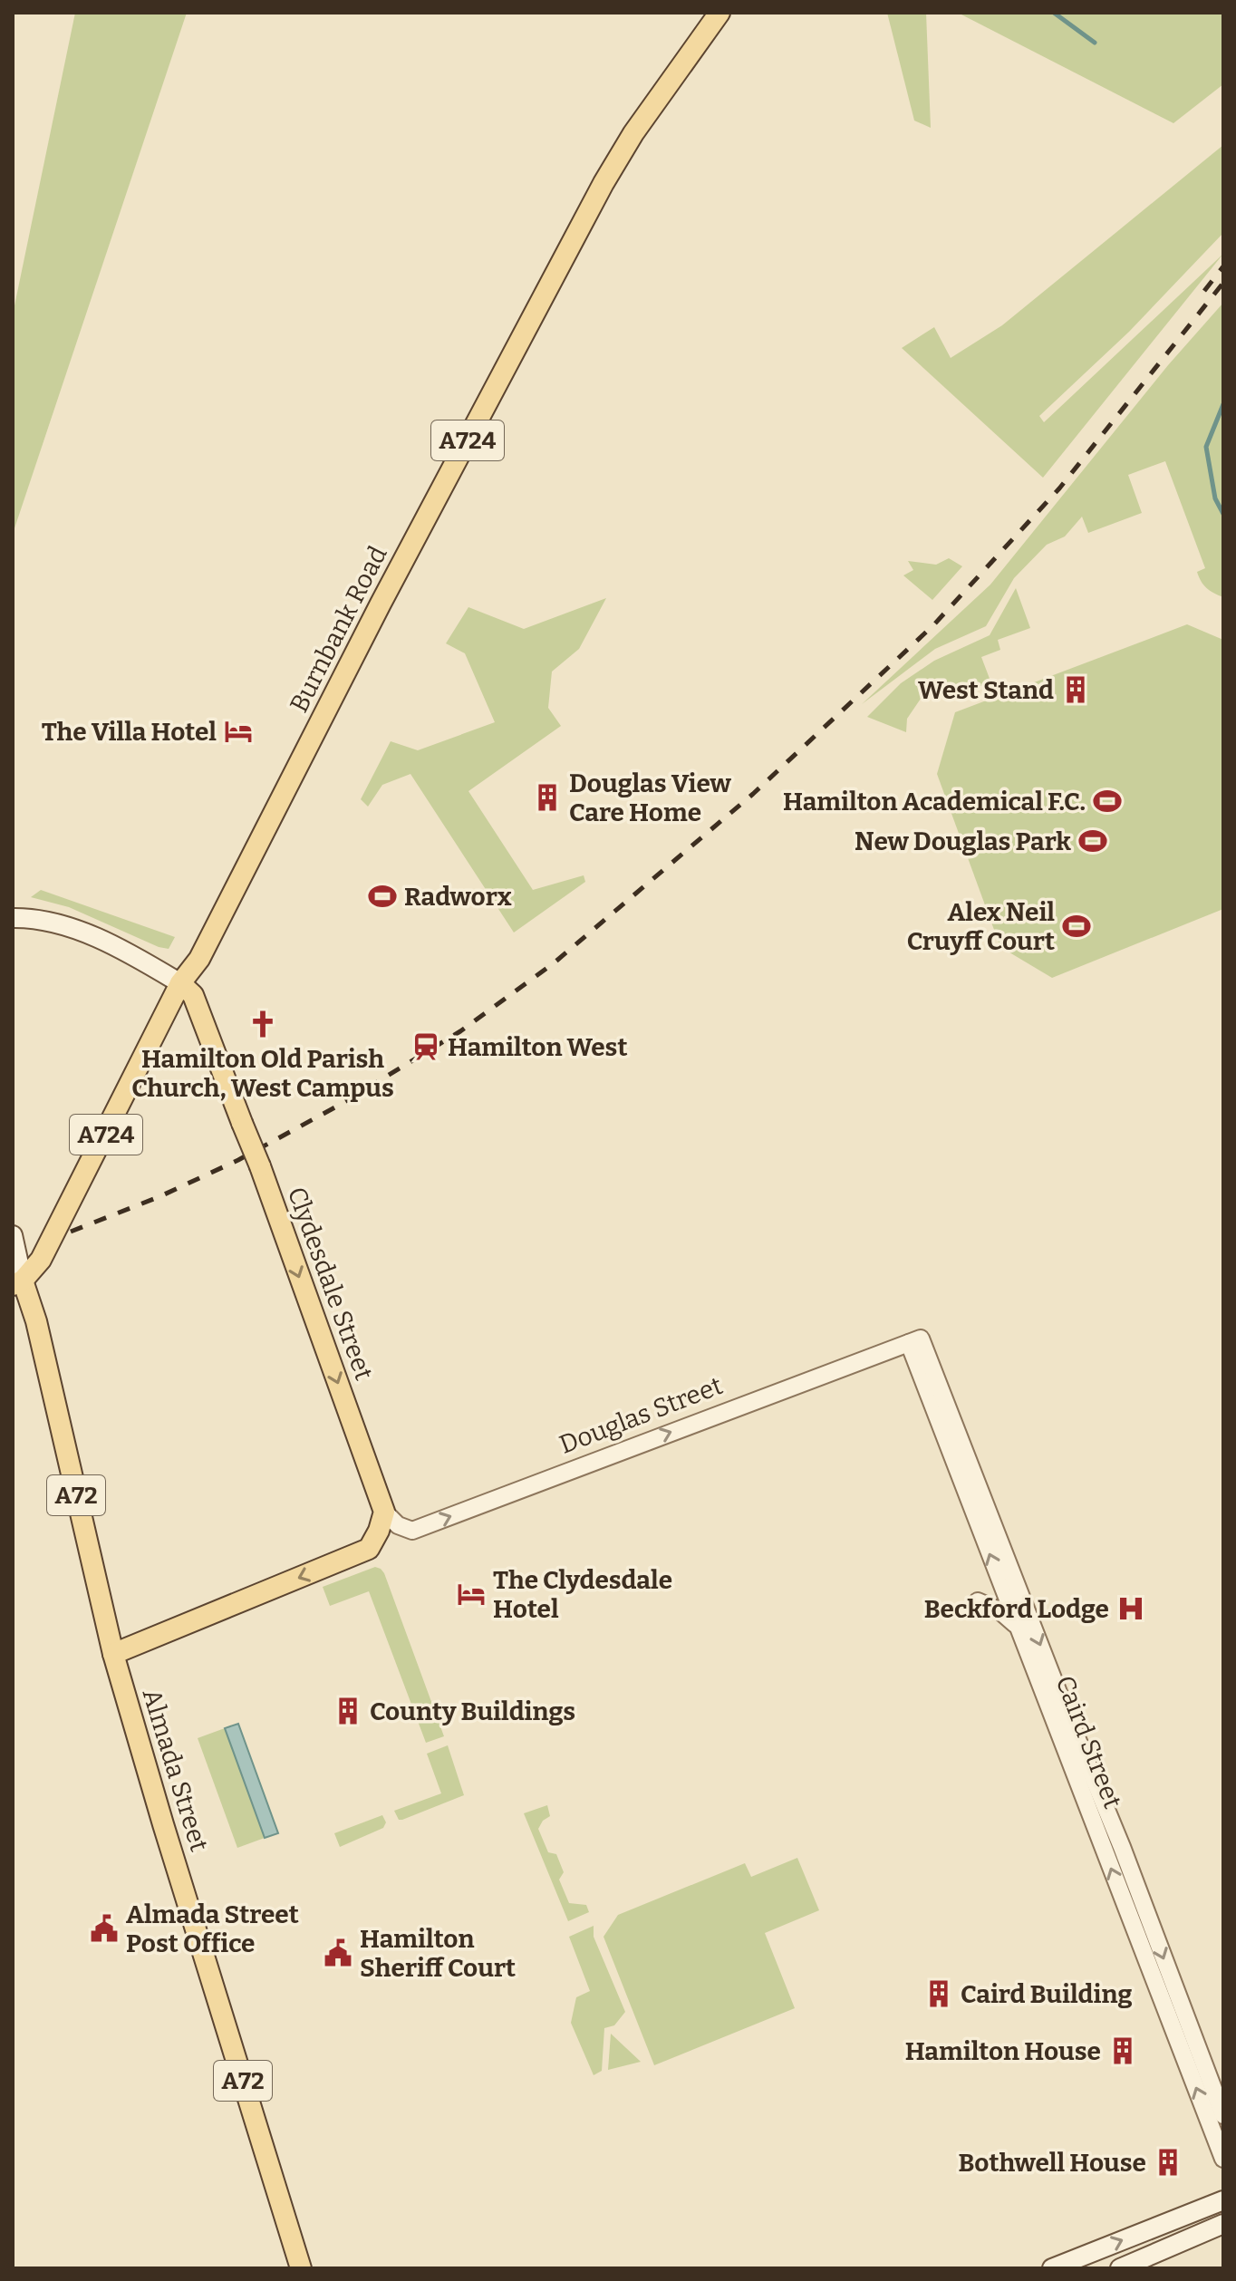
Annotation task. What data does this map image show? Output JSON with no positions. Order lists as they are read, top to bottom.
{
  "streets": {
    "main road": [
      "A724",
      "Burnbank Road",
      "Clydesdale Street",
      "A72",
      "Almada Street"
    ],
    "street": ["Douglas Street", "Caird Street"]
  },
  "crossings": [
    ["Burnbank Road", "Clydesdale Street"],
    ["Burnbank Road", "Almada Street"],
    ["Clydesdale Street", "Douglas Street"],
    ["Douglas Street", "Caird Street"]
  ],
  "one_way": ["Clydesdale Street", "Douglas Street"],
  "places": {
    "building": [
      "West Stand",
      "Douglas View Care Home",
      "County Buildings",
      "Caird Building",
      "Hamilton House",
      "Bothwell House"
    ],
    "hotel": ["The Villa Hotel", "The Clydesdale Hotel"],
    "sports": [
      "Hamilton Academical F.C.",
      "New Douglas Park",
      "Radworx",
      "Alex Neil Cruyff Court"
    ],
    "church": ["Hamilton Old Parish Church, West Campus"],
    "station": ["Hamilton West"],
    "hospital": ["Beckford Lodge"],
    "public building": ["Almada Street Post Office", "Hamilton Sheriff Court"]
  }
}
